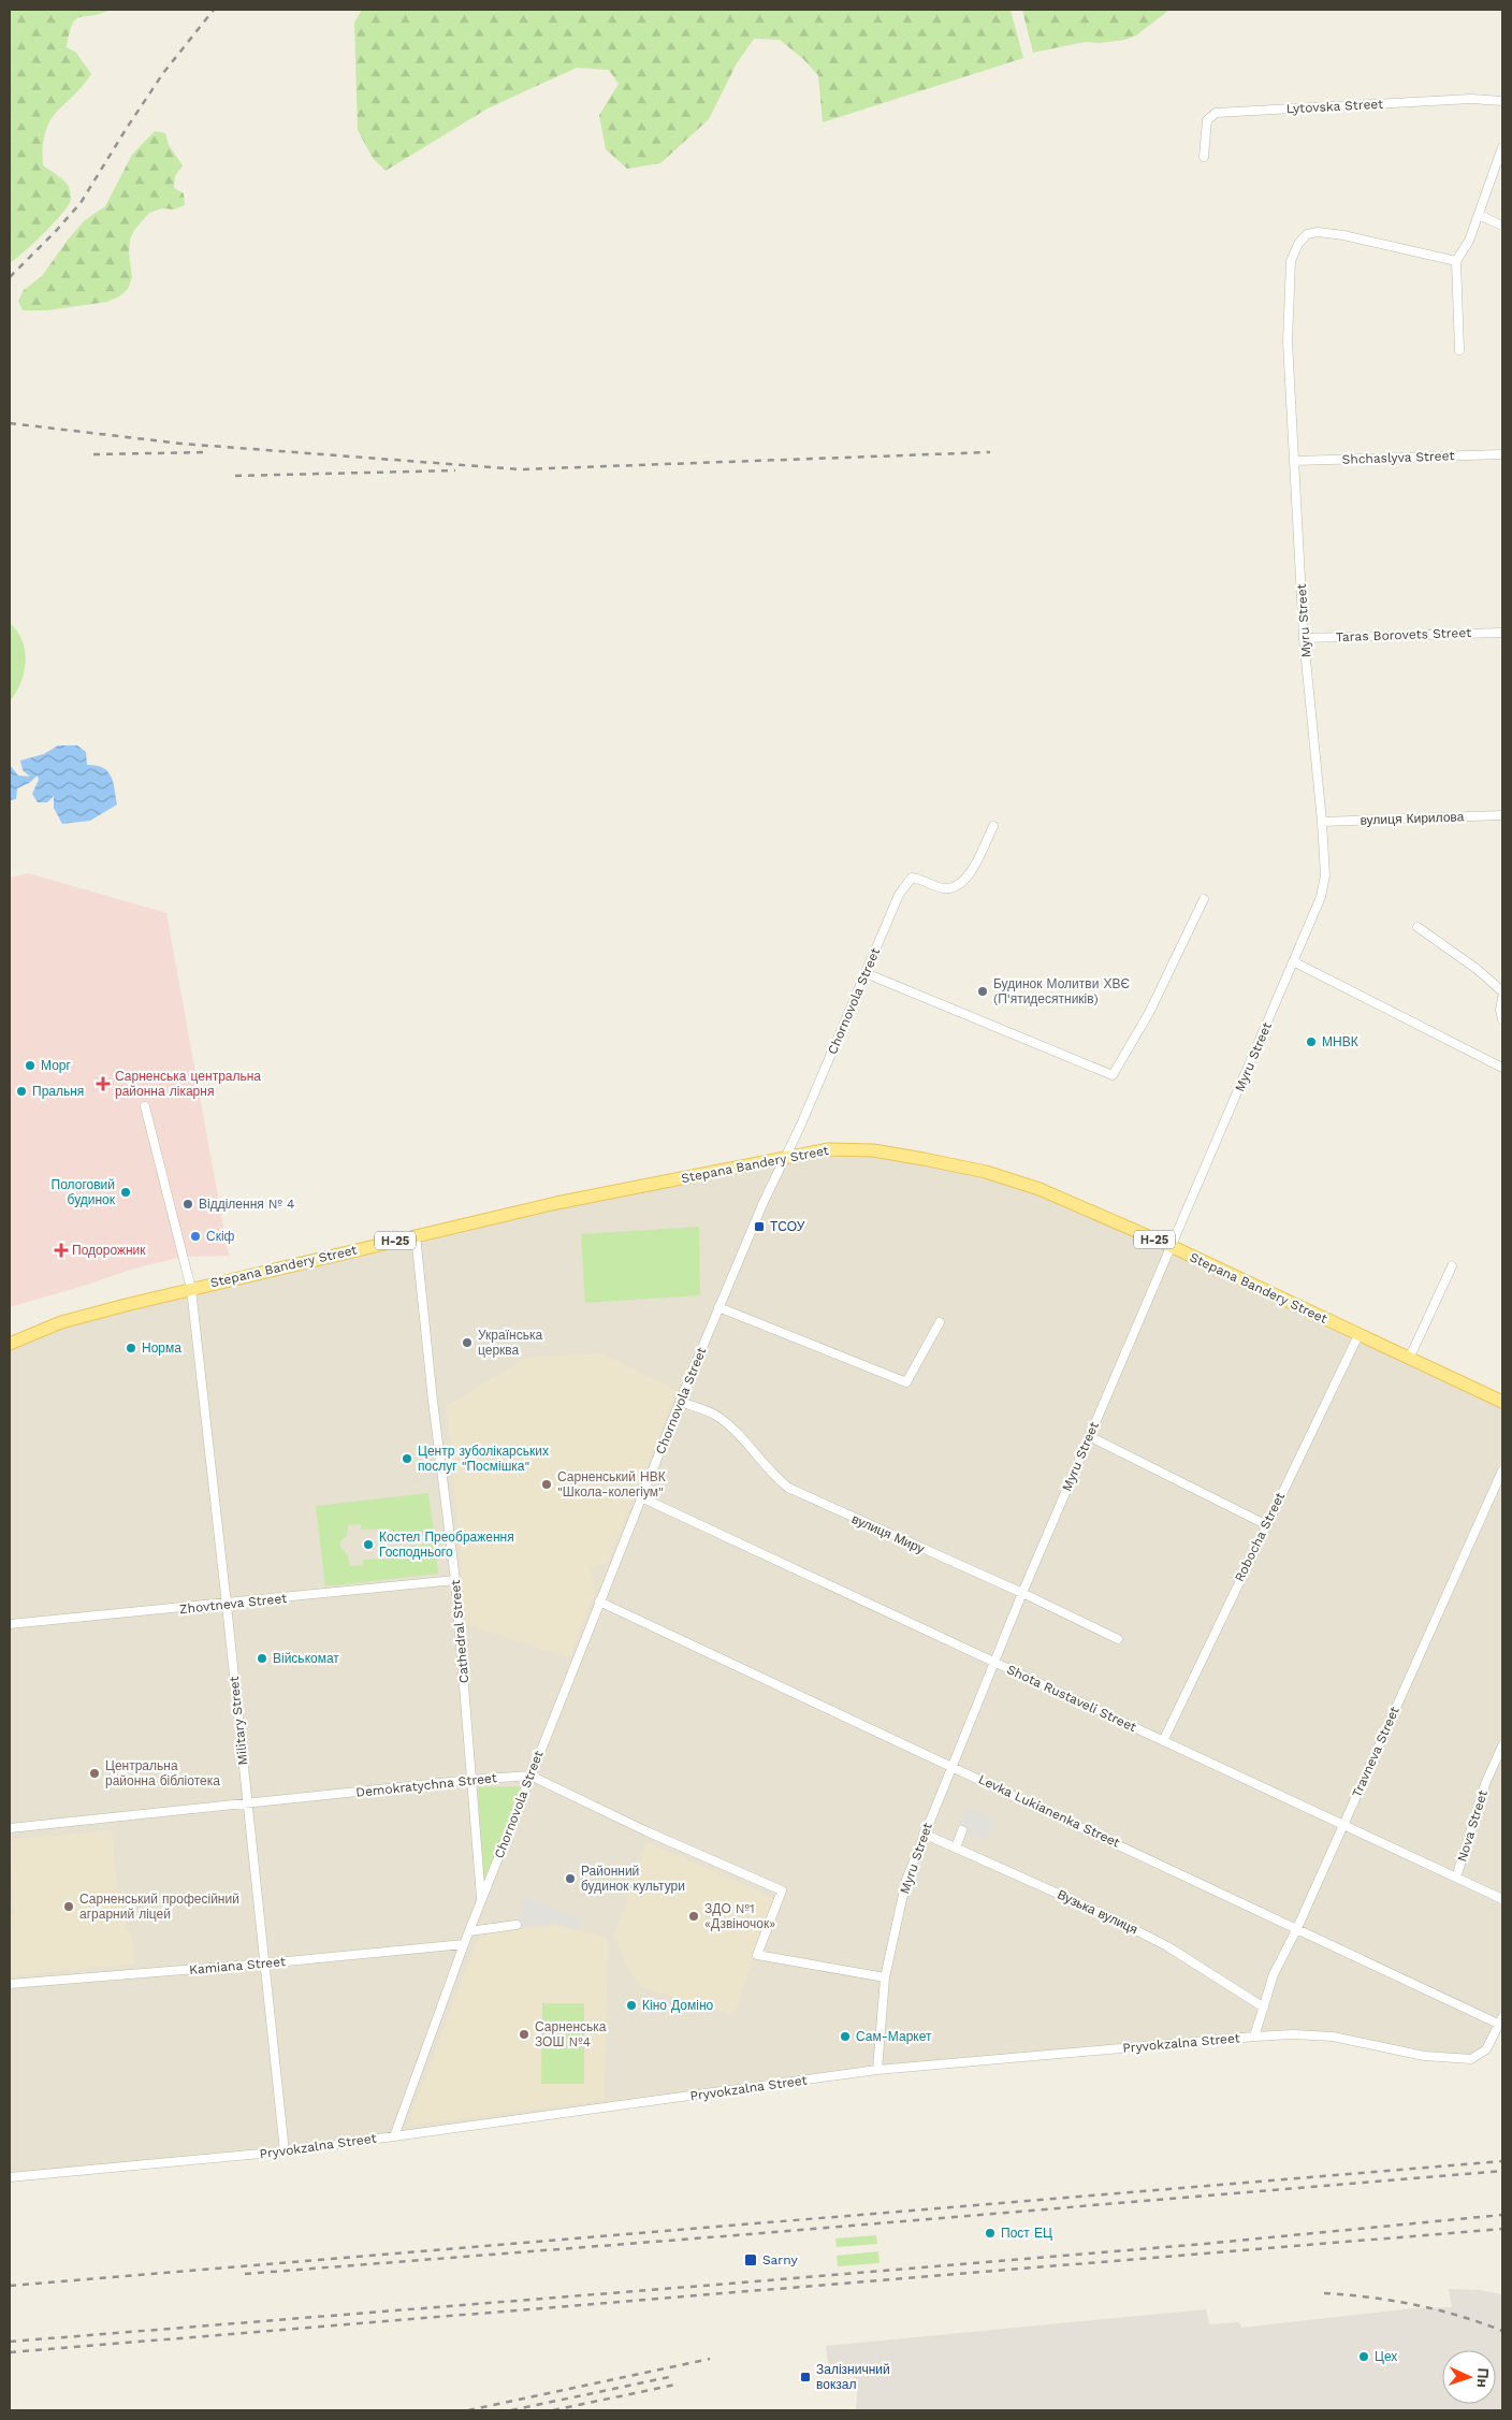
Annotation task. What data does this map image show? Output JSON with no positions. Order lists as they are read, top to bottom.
{
  "streets": {
    "main road": ["Stepana Bandery Street", "Н-25"],
    "street": [
      "Lytovska Street",
      "Shchaslyva Street",
      "Myru Street",
      "Taras Borovets Street",
      "вулиця Кирилова",
      "Chornovola Street",
      "вулиця Миру",
      "Robocha Street",
      "Zhovtneva Street",
      "Cathedral Street",
      "Shota Rustaveli Street",
      "Military Street",
      "Travneva Street",
      "Demokratychna Street",
      "Levka Lukianenka Street",
      "Nova Street",
      "Вузька вулиця",
      "Kamiana Street",
      "Pryvokzalna Street"
    ]
  },
  "crossings": [
    ["Shchaslyva Street", "Myru Street"],
    ["Myru Street", "Taras Borovets Street"],
    ["Myru Street", "вулиця Кирилова"],
    ["Myru Street", "Stepana Bandery Street"],
    ["Myru Street", "вулиця Миру"],
    ["Myru Street", "Shota Rustaveli Street"],
    ["Myru Street", "Demokratychna Street"],
    ["Myru Street", "Levka Lukianenka Street"],
    ["Myru Street", "Вузька вулиця"],
    ["Myru Street", "Pryvokzalna Street"],
    ["Chornovola Street", "Stepana Bandery Street"],
    ["Chornovola Street", "вулиця Миру"],
    ["Chornovola Street", "Cathedral Street"],
    ["Chornovola Street", "Shota Rustaveli Street"],
    ["Chornovola Street", "Demokratychna Street"],
    ["Chornovola Street", "Levka Lukianenka Street"],
    ["Chornovola Street", "Kamiana Street"],
    ["Chornovola Street", "Pryvokzalna Street"],
    ["Stepana Bandery Street", "Robocha Street"],
    ["Stepana Bandery Street", "Cathedral Street"],
    ["Stepana Bandery Street", "Military Street"],
    ["Robocha Street", "Shota Rustaveli Street"],
    ["Zhovtneva Street", "Cathedral Street"],
    ["Zhovtneva Street", "Military Street"],
    ["Cathedral Street", "Demokratychna Street"],
    ["Shota Rustaveli Street", "Travneva Street"],
    ["Shota Rustaveli Street", "Nova Street"],
    ["Military Street", "Demokratychna Street"],
    ["Military Street", "Kamiana Street"],
    ["Military Street", "Pryvokzalna Street"],
    ["Travneva Street", "Levka Lukianenka Street"],
    ["Travneva Street", "Вузька вулиця"],
    ["Travneva Street", "Pryvokzalna Street"],
    ["Levka Lukianenka Street", "Pryvokzalna Street"]
  ],
  "places": {
    "other": [
      "Будинок Молитви ХВЄ (П'ятидесятників)",
      "МНВК",
      "Морг",
      "Пральня",
      "Пологовий будинок",
      "Відділення № 4",
      "Скіф",
      "Українська церква",
      "Норма",
      "Центр зуболікарських послуг \"Посмішка\"",
      "Сарненський НВК \"Школа-колегіум\"",
      "Костел Преображення Господнього",
      "Військомат",
      "Центральна районна бібліотека",
      "Районний будинок культури",
      "Сарненський професійний аграрний ліцей",
      "ЗДО №1 «Дзвіночок»",
      "Кіно Доміно",
      "Сарненська ЗОШ №4",
      "Сам-Маркет",
      "Пост ЕЦ",
      "Цех"
    ],
    "health": ["Сарненська центральна районна лікарня", "Подорожник"],
    "transit": ["ТСОУ", "Sarny", "Залізничний вокзал"]
  },
  "north": "right"
}
